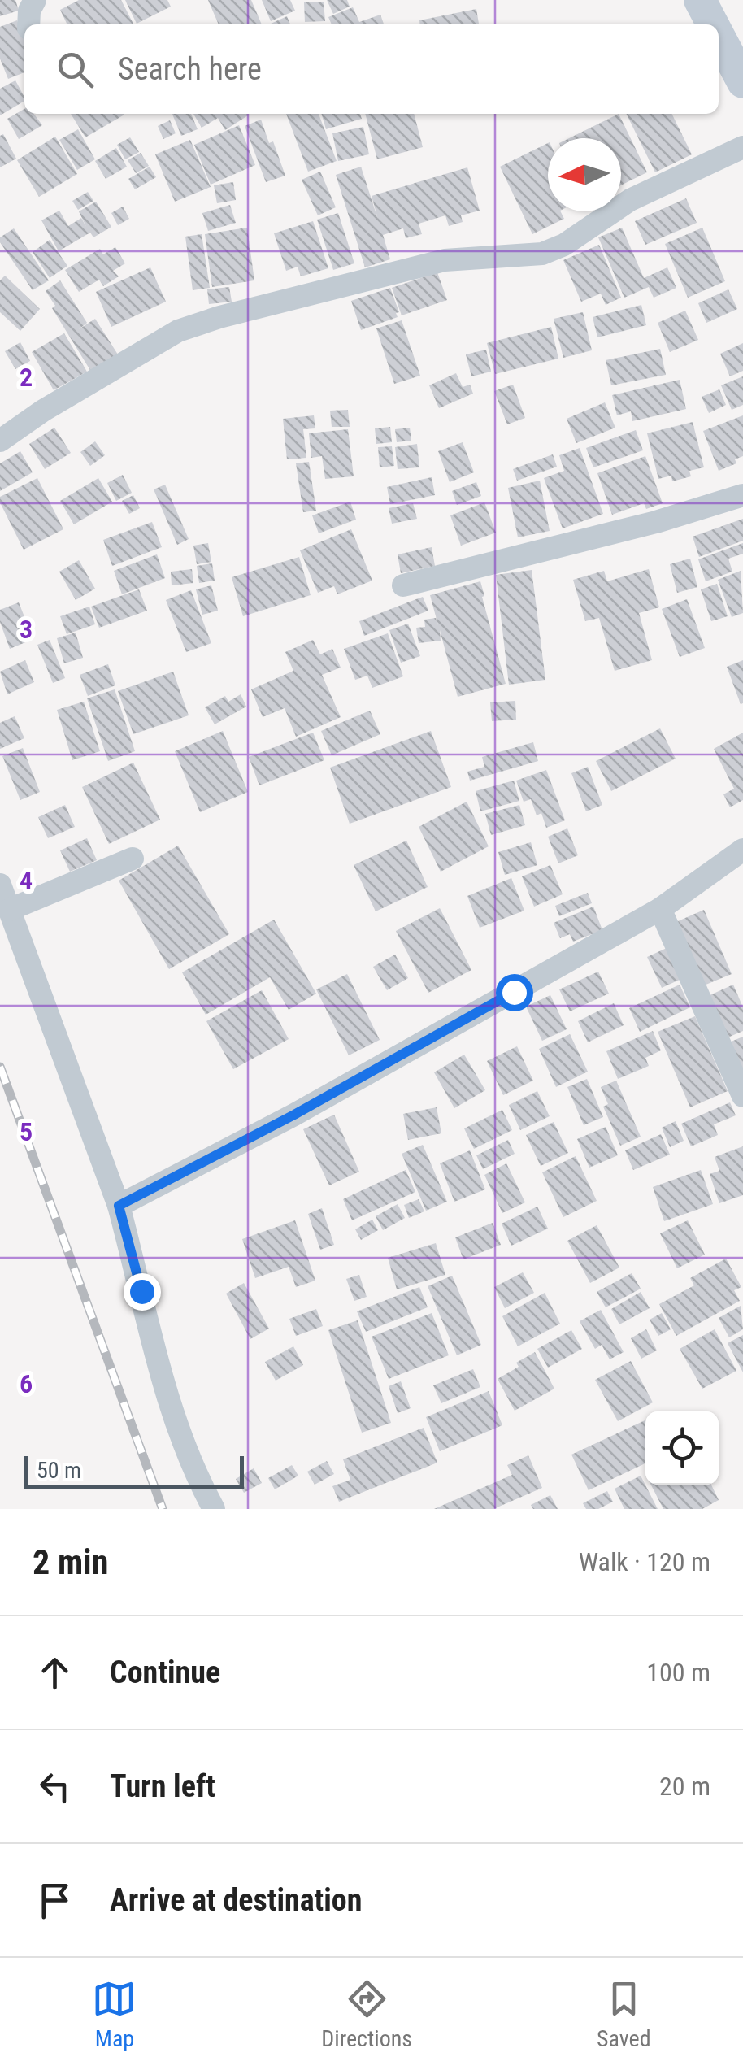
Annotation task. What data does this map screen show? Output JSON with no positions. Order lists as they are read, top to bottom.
{
  "scale_bar": "50 m",
  "north": "left",
  "page": {
    "search": "Search here",
    "scale": "50 m",
    "heading": ["2 min", "Walk · 120 m"],
    "list": [
      ["Continue", "100 m"],
      ["Turn left", "20 m"],
      "Arrive at destination"
    ],
    "nav": ["Map", "Directions", "Saved"]
  },
  "grid": {
    "rows": [
      "2",
      "3",
      "4",
      "5",
      "6"
    ]
  }
}
